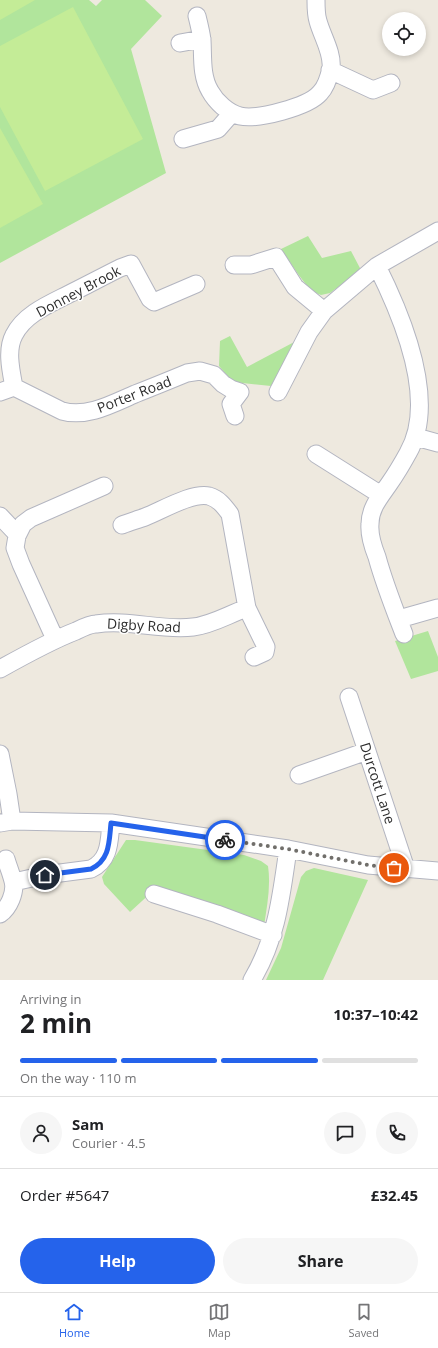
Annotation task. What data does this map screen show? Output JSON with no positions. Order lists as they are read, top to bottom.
{
  "streets": {
    "street": [
      "Donney Brook",
      "Porter Road",
      "Digby Road",
      "Durcott Lane"
    ]
  },
  "crossings": [
    ["Donney Brook", "Porter Road"]
  ],
  "page": {
    "heading": ["2 min", "Arriving in", "10:37–10:42"],
    "panel": [
      "Sam",
      "Courier · 4.5",
      "Order #5647",
      "£32.45"
    ],
    "bar": "On the way · 110 m",
    "buttons": ["Help", "Share"],
    "tabs": ["Home", "Map", "Saved"]
  }
}
